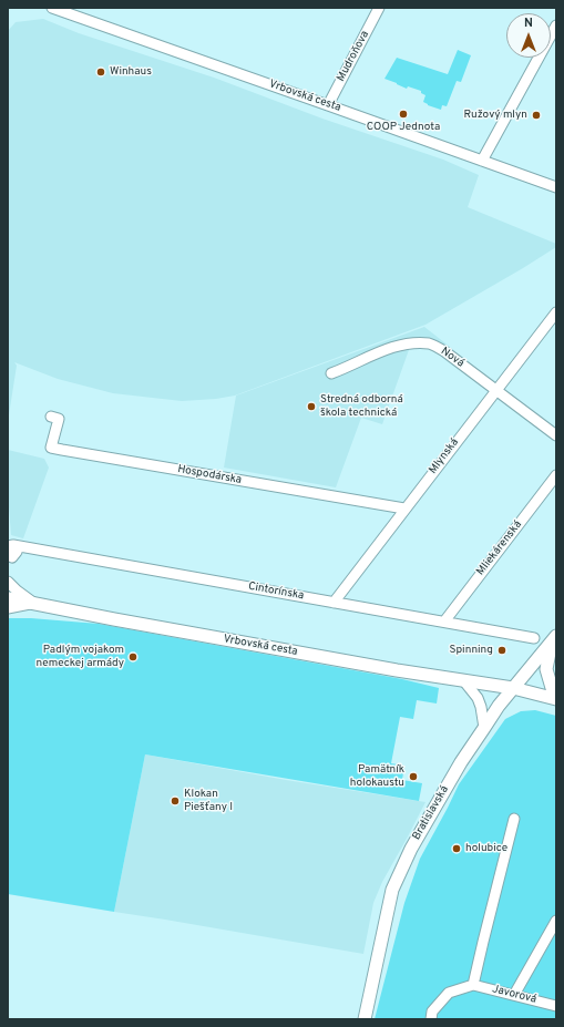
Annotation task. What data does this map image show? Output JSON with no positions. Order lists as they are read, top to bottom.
{
  "streets": {
    "main road": ["Vrbovská cesta", "Bratislavská"],
    "street": [
      "Mudroňova",
      "Nová",
      "Mlynská",
      "Hospodárska",
      "Mliekárenská",
      "Cintorínska",
      "Javorová"
    ]
  },
  "crossings": [
    ["Mudroňova", "Vrbovská cesta"],
    ["Vrbovská cesta", "Bratislavská"],
    ["Nová", "Mlynská"],
    ["Mlynská", "Hospodárska"],
    ["Mlynská", "Cintorínska"],
    ["Mliekárenská", "Cintorínska"]
  ],
  "places": [
    "Winhaus",
    "COOP Jednota",
    "Ružový mlyn",
    "Stredná odborná škola technická",
    "Spinning",
    "Padlým vojakom nemeckej armády",
    "Pamätník holokaustu",
    "Klokan Piešťany I",
    "holubice"
  ],
  "north": "top"
}
